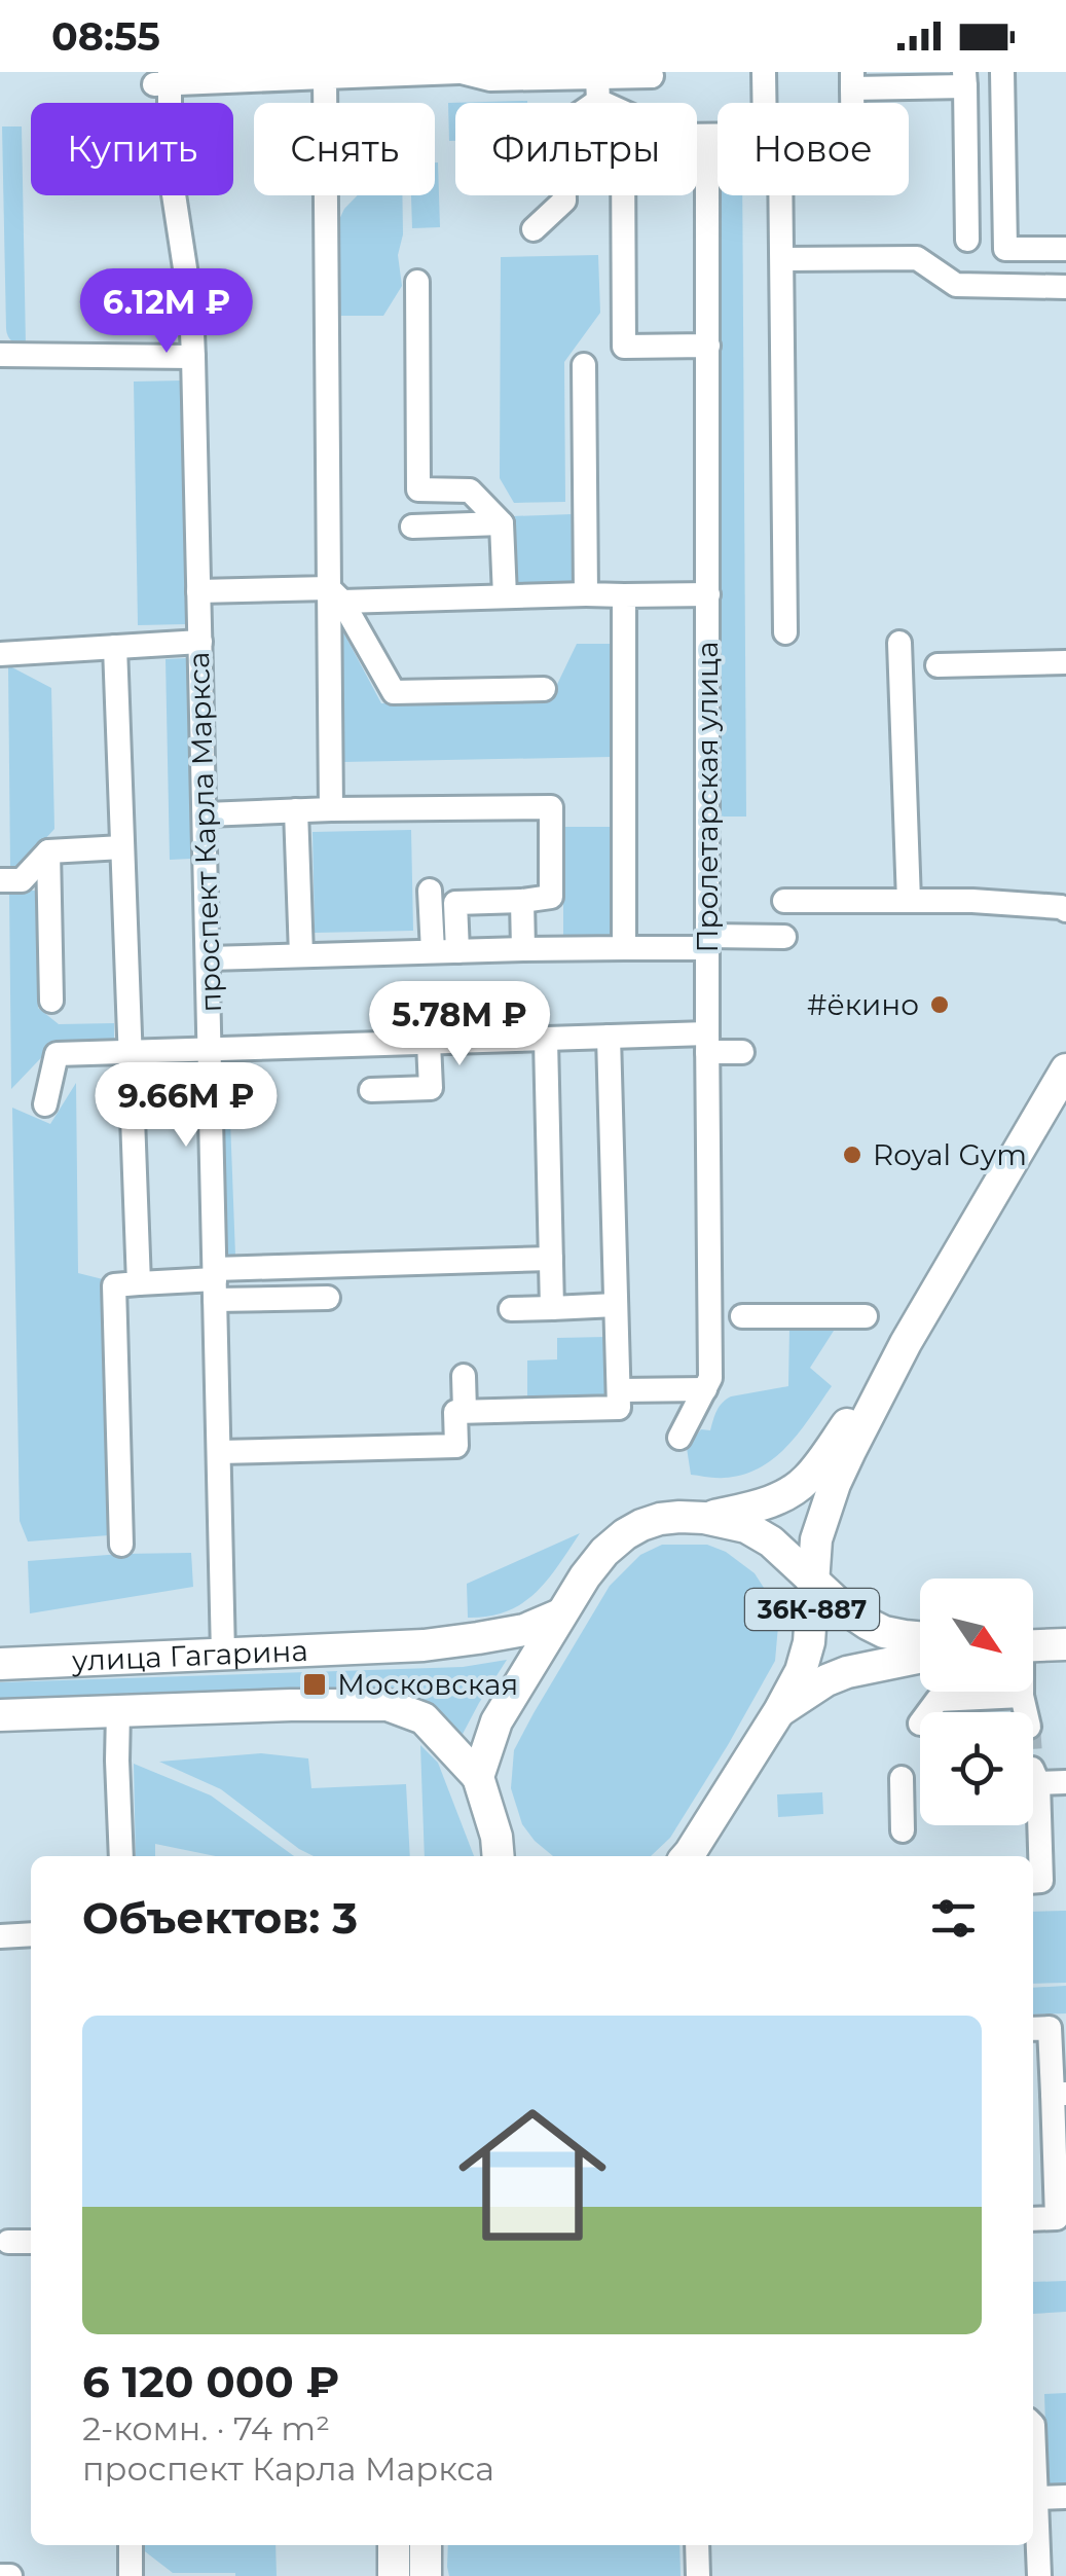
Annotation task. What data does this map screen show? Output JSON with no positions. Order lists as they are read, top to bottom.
{
  "streets": {
    "main road": ["36К-887", "улица Гагарина"],
    "street": ["Пролетарская улица", "проспект Карла Маркса"]
  },
  "crossings": [
    ["проспект Карла Маркса", "улица Гагарина"],
    ["36К-887", "улица Гагарина"]
  ],
  "places": {
    "other": ["#ёкино", "Royal Gym"],
    "transit": ["Московская"]
  },
  "north": "bottom right",
  "page": {
    "status": "08:55",
    "chip": [
      "Купить",
      "Снять",
      "Фильтры",
      "Новое"
    ],
    "price": ["6.12M ₽", "5.78M ₽", "9.66M ₽"],
    "heading": "Объектов: 3",
    "list": [
      {
        "name": "6 120 000 ₽",
        "note": "2-комн. · 74 m² · проспект Карла Маркса"
      }
    ]
  }
}
